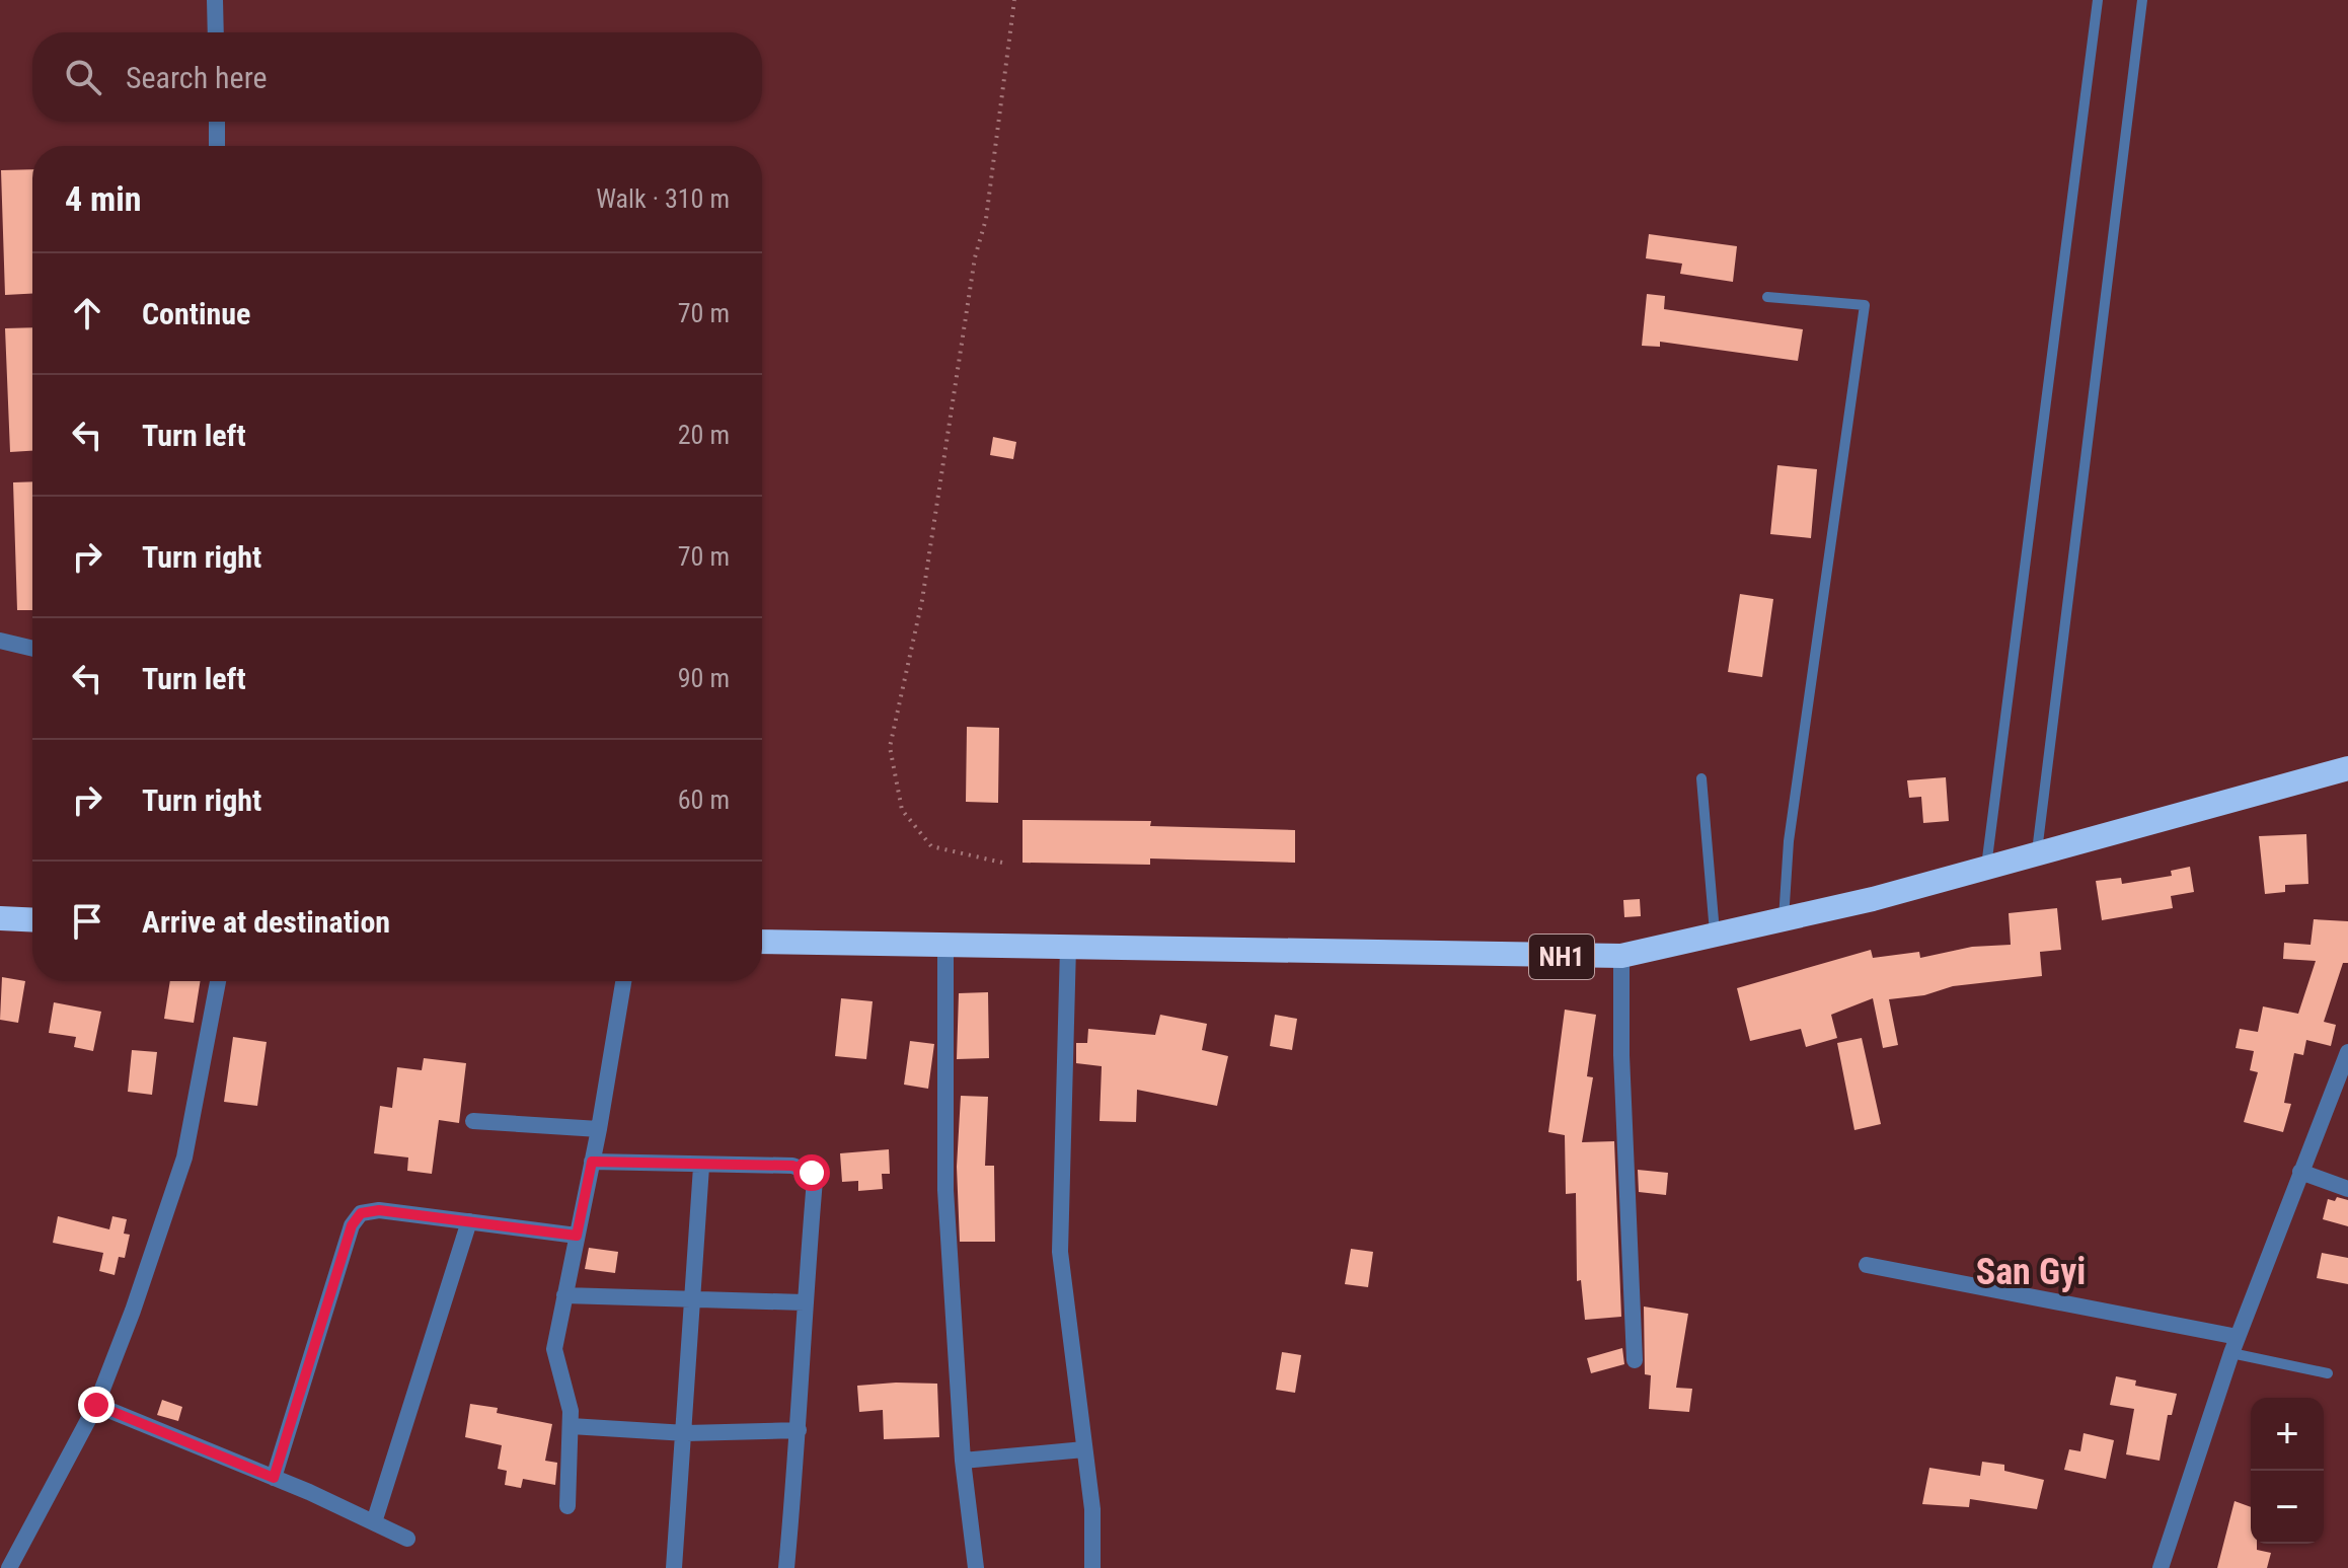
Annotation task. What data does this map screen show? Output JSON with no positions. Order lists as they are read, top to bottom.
{
  "streets": {
    "highway": ["NH1"]
  },
  "districts": ["San Gyi"],
  "page": {
    "search": "Search here",
    "heading": ["4 min", "Walk · 310 m"],
    "list": [
      ["Continue", "70 m"],
      ["Turn left", "20 m"],
      ["Turn right", "70 m"],
      ["Turn left", "90 m"],
      ["Turn right", "60 m"],
      "Arrive at destination"
    ],
    "map_buttons": ["+", "−"]
  }
}
